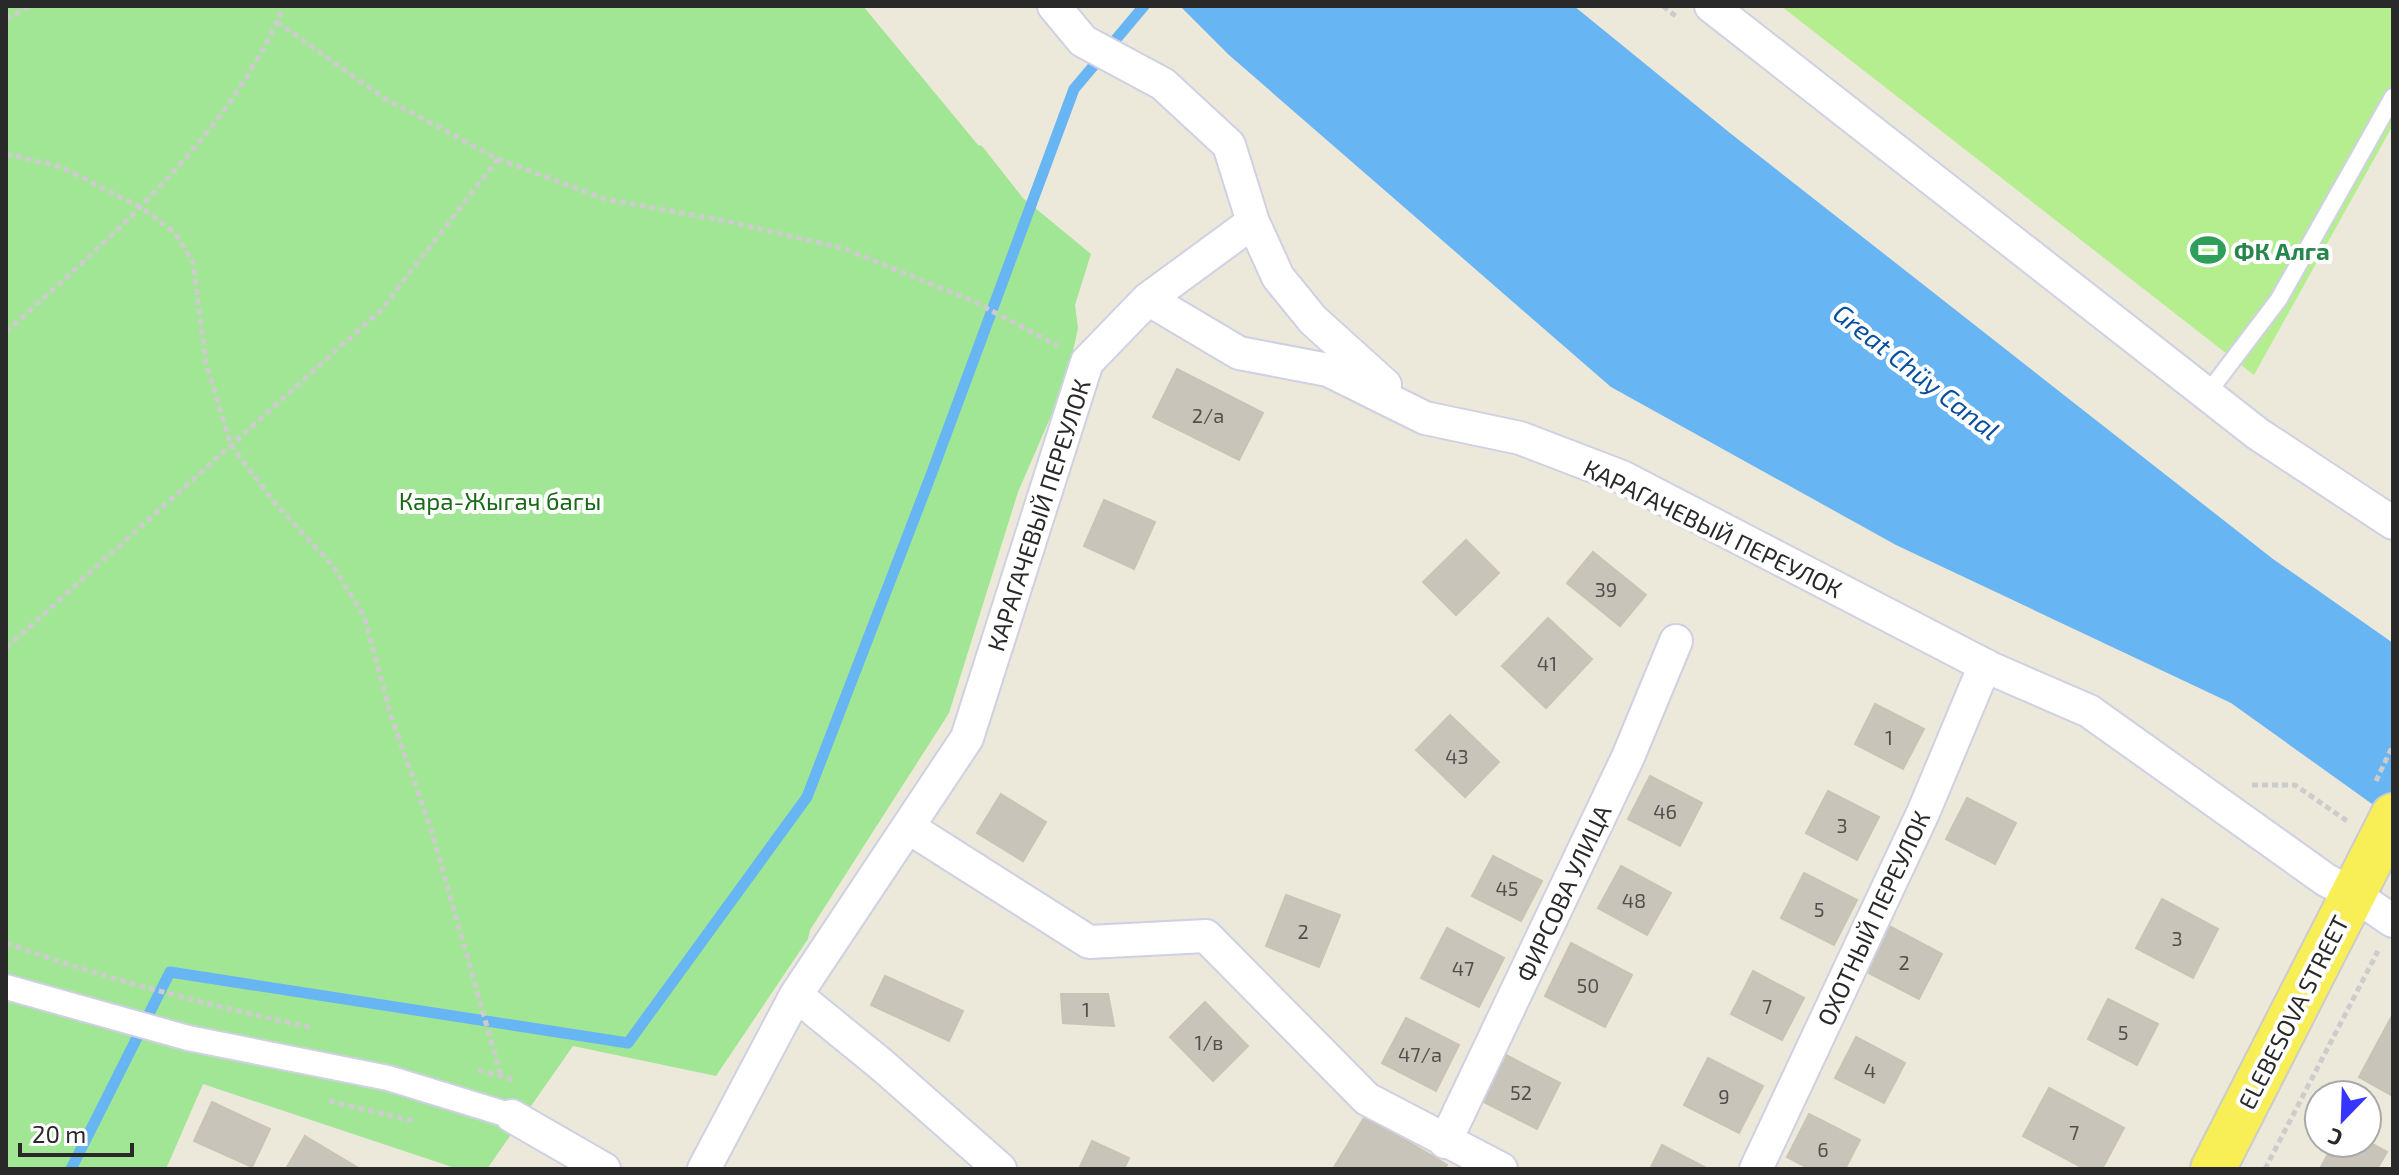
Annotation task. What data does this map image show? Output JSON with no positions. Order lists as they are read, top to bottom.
{
  "streets": {
    "main road": ["ELEBESOVA STREET"],
    "street": ["КАРАГАЧЕВЫЙ ПЕРЕУЛОК", "ФИРСОВА УЛИЦА", "ОХОТНЫЙ ПЕРЕУЛОК"]
  },
  "crossings": [
    ["КАРАГАЧЕВЫЙ ПЕРЕУЛОК", "ОХОТНЫЙ ПЕРЕУЛОК"],
    ["КАРАГАЧЕВЫЙ ПЕРЕУЛОК", "ELEBESOVA STREET"]
  ],
  "water": ["Great Chüy Canal"],
  "parks": ["Кара-Жыгач багы"],
  "places": {
    "sports": ["ФК Алга"]
  },
  "house_numbers": [
    "2/а",
    "39",
    "41",
    "1",
    "43",
    "46",
    "3",
    "45",
    "48",
    "5",
    "2",
    "3",
    "2",
    "47",
    "50",
    "7",
    "1",
    "5",
    "1/в",
    "47/а",
    "4",
    "52",
    "9",
    "7",
    "6"
  ],
  "scale_bar": "20 m",
  "north": "bottom left"
}
